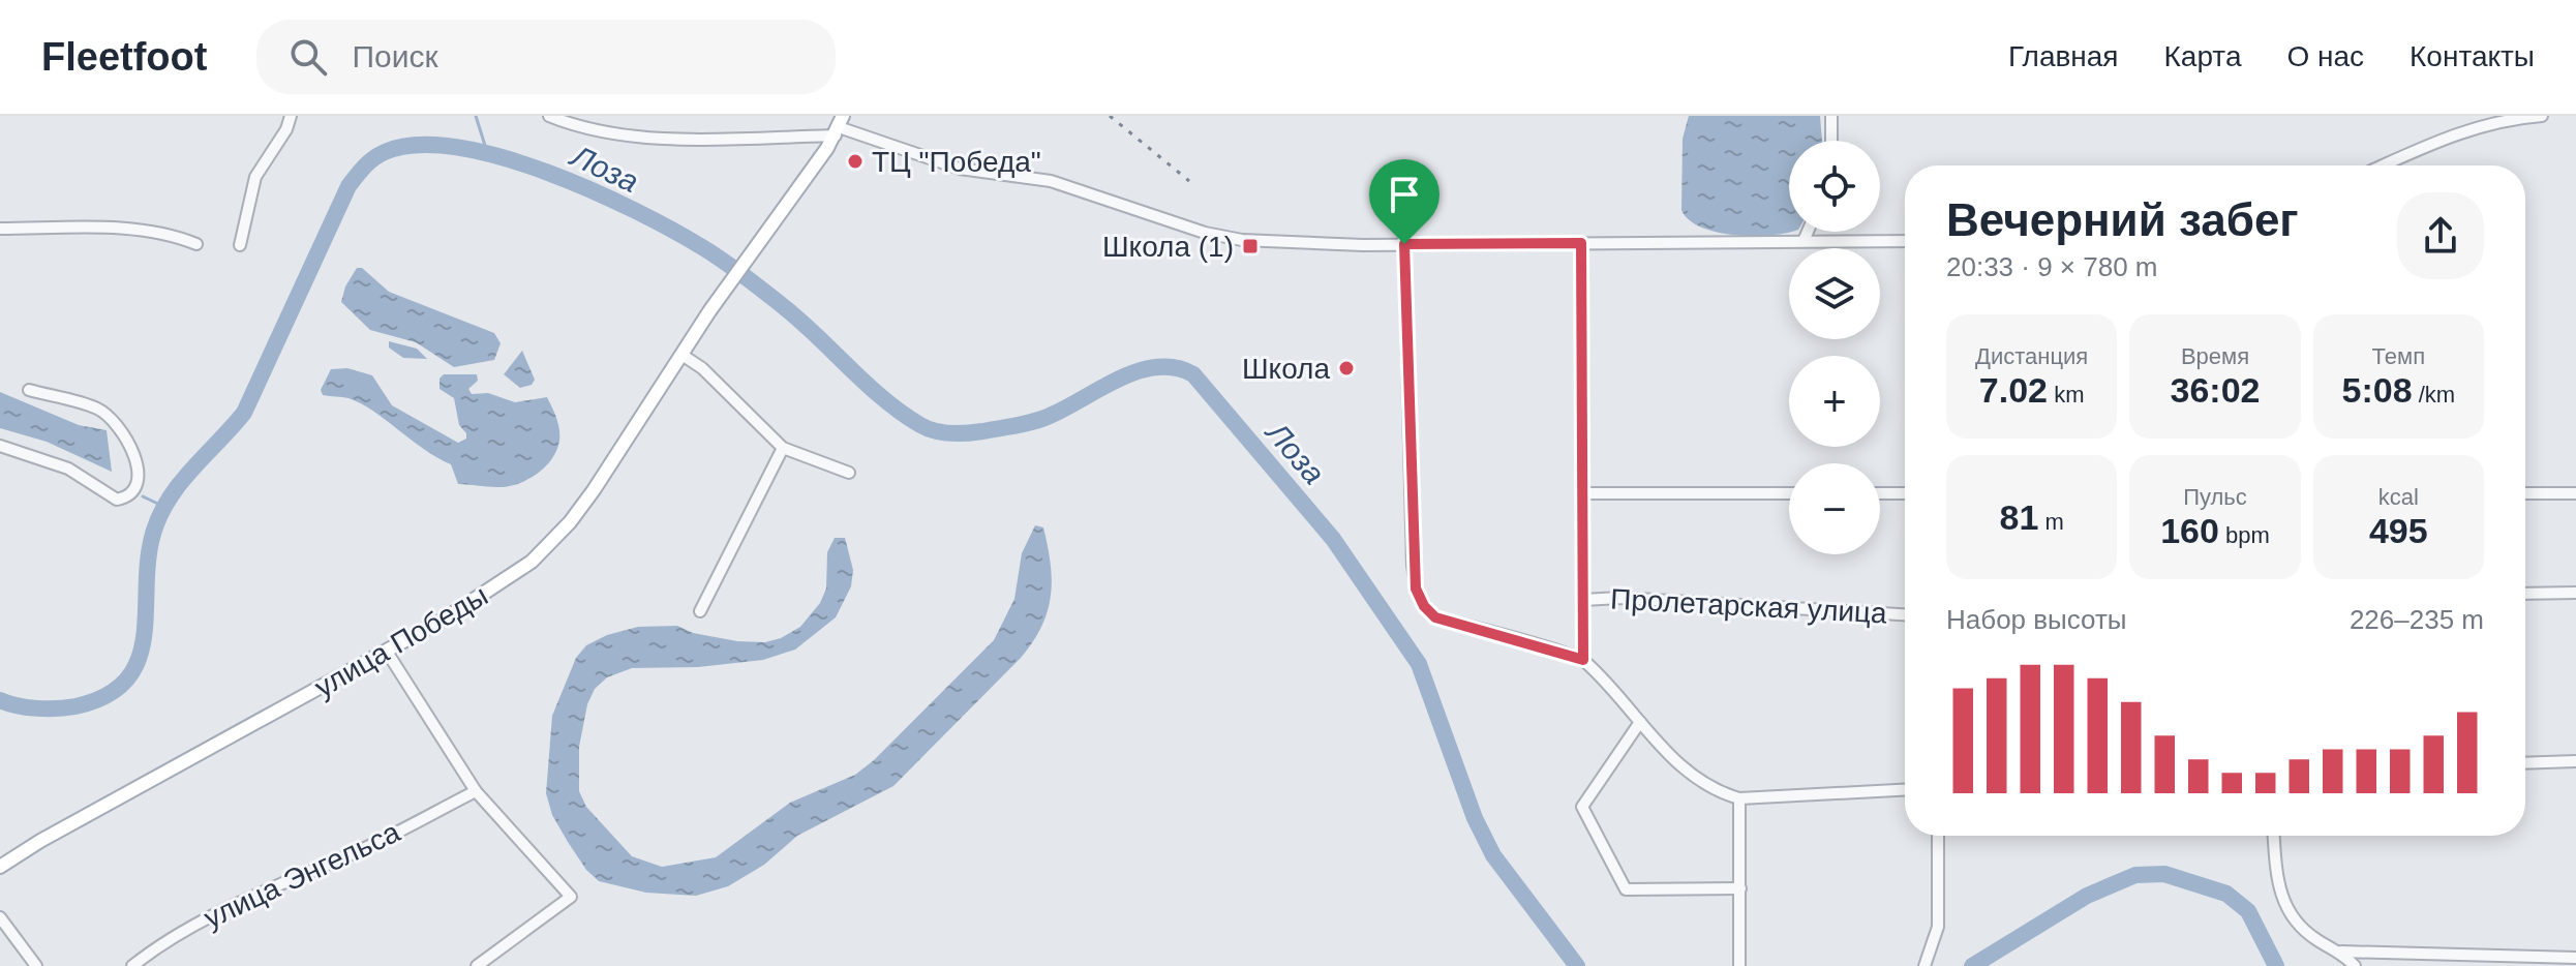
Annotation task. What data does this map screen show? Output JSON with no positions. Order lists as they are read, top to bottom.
{
  "streets": {
    "main road": ["улица Победы"],
    "street": ["Пролетарская улица", "улица Энгельса"]
  },
  "water": ["Лоза"],
  "places": {
    "other": ["ТЦ \"Победа\"", "Школа"],
    "transit": ["Школа (1)"]
  },
  "page": {
    "header": "Fleetfoot",
    "search": "Поиск",
    "nav": [
      "Главная",
      "Карта",
      "О нас",
      "Контакты"
    ],
    "map_buttons": ["+", "−"],
    "heading": ["Вечерний забег", "20:33 · 9 × 780 m"],
    "stats": [
      ["Дистанция", "7.02 km"],
      ["Время", "36:02"],
      ["Темп", "5:08 /km"],
      ["81 m"],
      ["Пульс", "160 bpm"],
      ["kcal", "495"]
    ],
    "chart": ["Набор высоты", "226–235 m"]
  }
}
